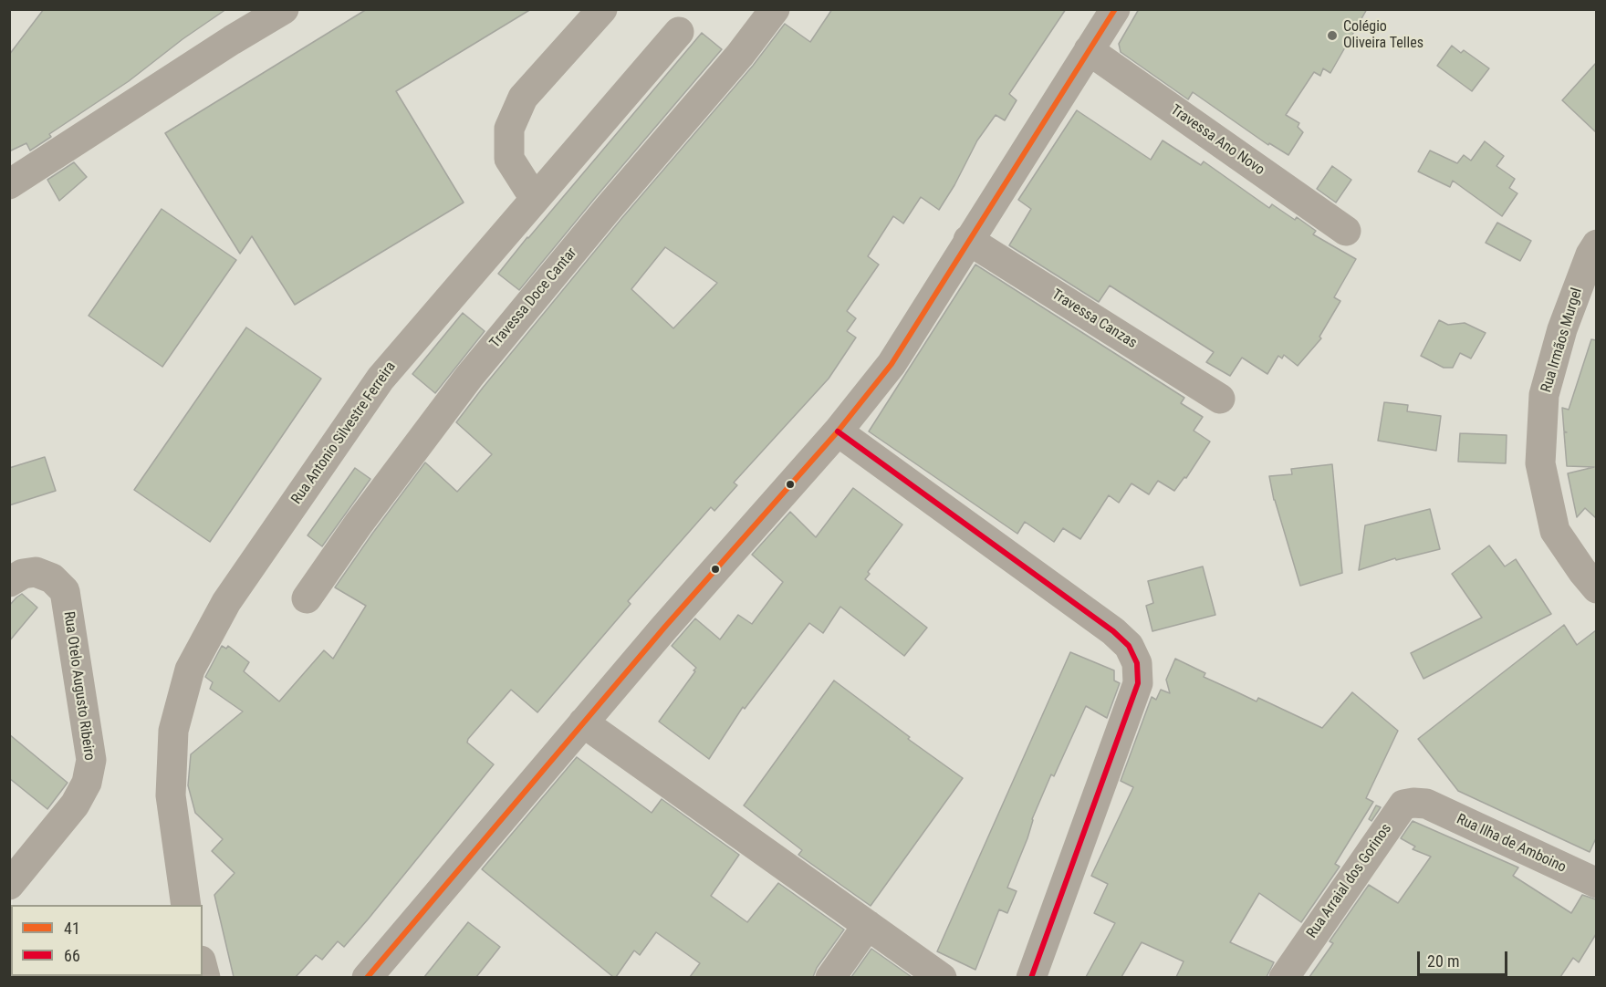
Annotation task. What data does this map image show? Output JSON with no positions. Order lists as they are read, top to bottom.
{
  "streets": {
    "street": [
      "Travessa Ano Novo",
      "Travessa Doce Cantar",
      "Travessa Canzas",
      "Rua Irmãos Murgel",
      "Rua Antonio Silvestre Ferreira",
      "Rua Otelo Augusto Ribeiro",
      "Rua Ilha de Amboino",
      "Rua Arraial dos Gorinos"
    ]
  },
  "crossings": [
    ["Rua Ilha de Amboino", "Rua Arraial dos Gorinos"]
  ],
  "places": ["Colégio Oliveira Telles"],
  "lines": ["transit line 41", "transit line 66"],
  "legend": ["41", "66"],
  "scale_bar": "20 m"
}
